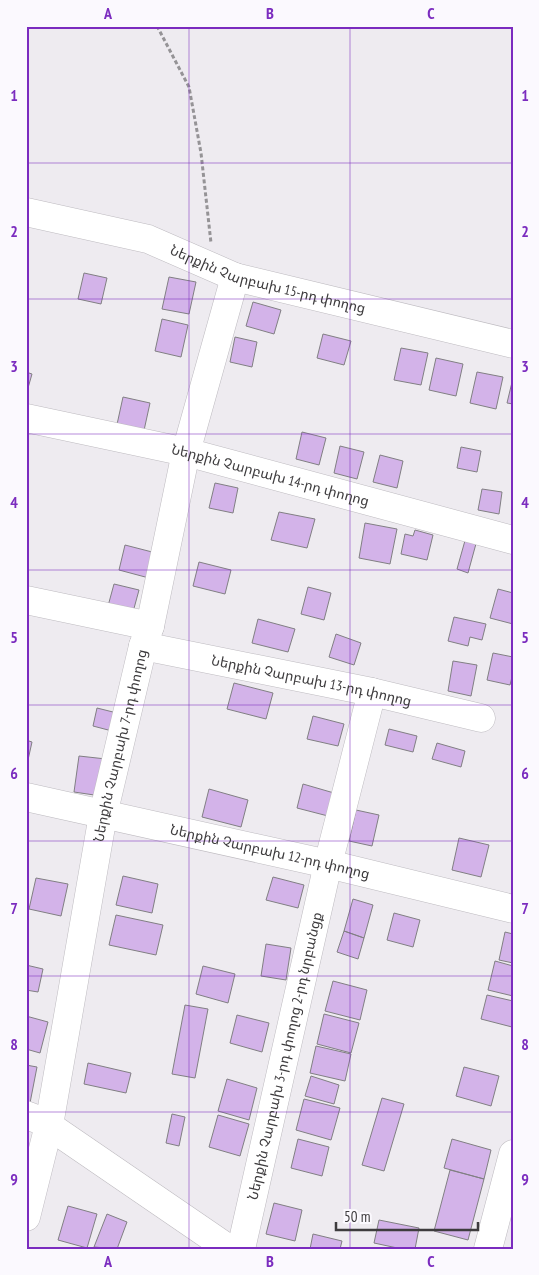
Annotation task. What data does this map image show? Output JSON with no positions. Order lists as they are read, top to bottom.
{
  "streets": {
    "street": [
      "Ներքին Չարբախ 15-րդ փողոց",
      "Ներքին Չարբախ 14-րդ փողոց",
      "Ներքին Չարբախ 13-րդ փողոց",
      "Ներքին Չարբախ 7-րդ փողոց",
      "Ներքին Չարբախ 12-րդ փողոց",
      "Ներքին Չարբախ 3-րդ փողոց 2-րդ նրբանցք"
    ]
  },
  "crossings": [
    ["Ներքին Չարբախ 15-րդ փողոց", "Ներքին Չարբախ 7-րդ փողոց"],
    ["Ներքին Չարբախ 14-րդ փողոց", "Ներքին Չարբախ 7-րդ փողոց"],
    ["Ներքին Չարբախ 13-րդ փողոց", "Ներքին Չարբախ 7-րդ փողոց"],
    ["Ներքին Չարբախ 13-րդ փողոց", "Ներքին Չարբախ 3-րդ փողոց 2-րդ նրբանցք"],
    ["Ներքին Չարբախ 7-րդ փողոց", "Ներքին Չարբախ 12-րդ փողոց"],
    ["Ներքին Չարբախ 12-րդ փողոց", "Ներքին Չարբախ 3-րդ փողոց 2-րդ նրբանցք"]
  ],
  "scale_bar": "50 m",
  "grid": {
    "columns": ["A", "B", "C"],
    "rows": [
      "1",
      "2",
      "3",
      "4",
      "5",
      "6",
      "7",
      "8",
      "9"
    ]
  }
}
